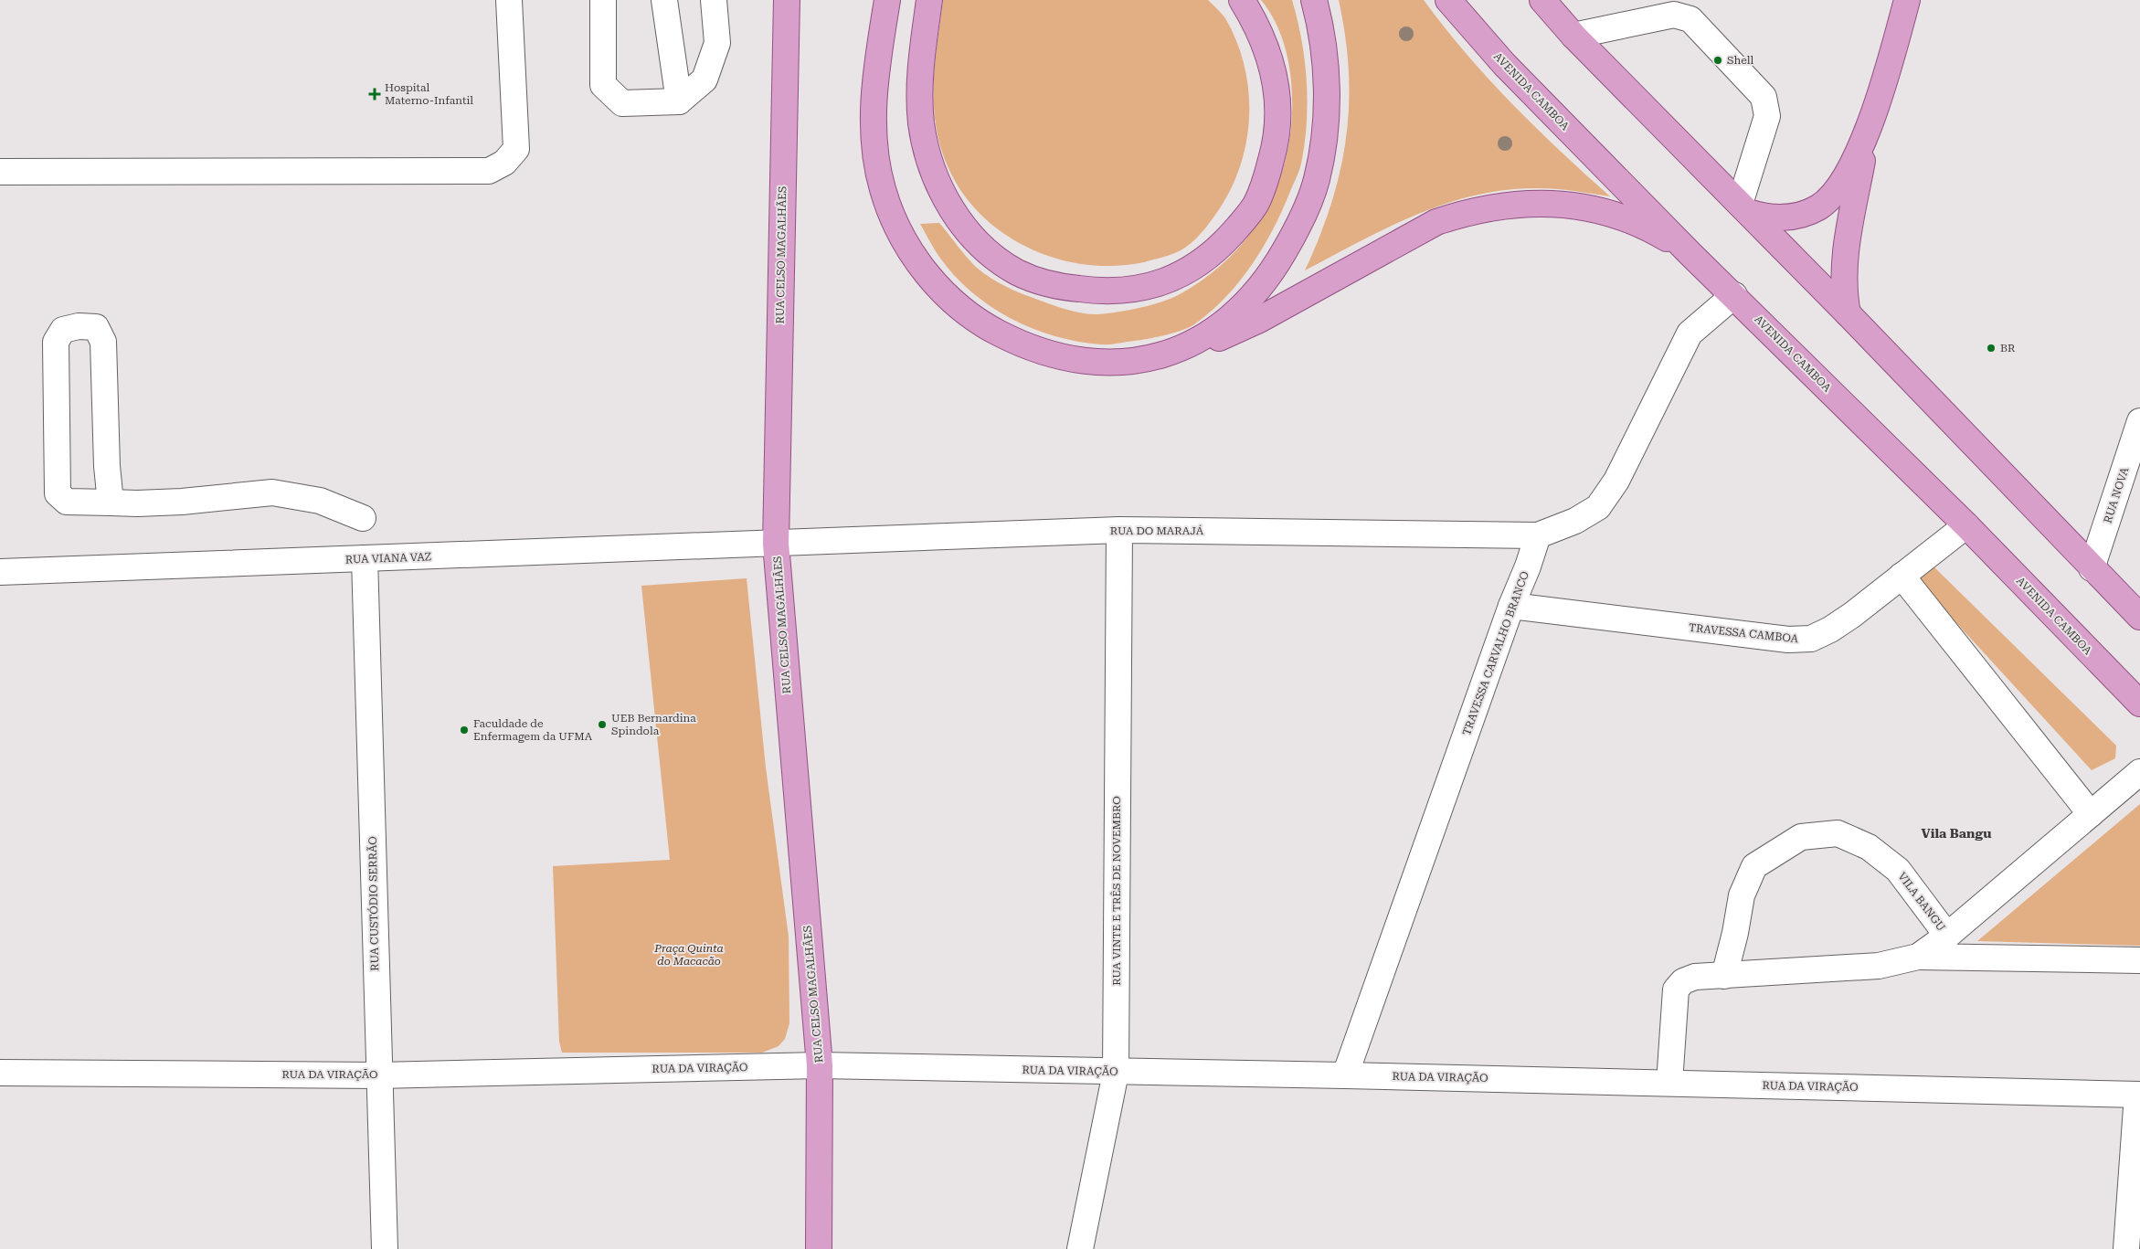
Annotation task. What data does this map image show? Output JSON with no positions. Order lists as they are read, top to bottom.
{
  "streets": {
    "main road": ["AVENIDA CAMBOA", "RUA CELSO MAGALHÃES"],
    "street": [
      "RUA NOVA",
      "RUA DO MARAJÁ",
      "RUA VIANA VAZ",
      "TRAVESSA CAMBOA",
      "TRAVESSA CARVALHO BRANCO",
      "RUA VINTE E TRÊS DE NOVEMBRO",
      "VILA BANGU",
      "RUA CUSTÓDIO SERRÃO",
      "RUA DA VIRAÇÃO"
    ]
  },
  "crossings": [
    ["AVENIDA CAMBOA", "TRAVESSA CAMBOA"],
    ["RUA CELSO MAGALHÃES", "RUA DO MARAJÁ"],
    ["RUA CELSO MAGALHÃES", "RUA VIANA VAZ"],
    ["RUA CELSO MAGALHÃES", "RUA DA VIRAÇÃO"],
    ["RUA DO MARAJÁ", "RUA VIANA VAZ"],
    ["RUA DO MARAJÁ", "TRAVESSA CARVALHO BRANCO"],
    ["RUA DO MARAJÁ", "RUA VINTE E TRÊS DE NOVEMBRO"],
    ["RUA VIANA VAZ", "RUA CUSTÓDIO SERRÃO"],
    ["TRAVESSA CAMBOA", "TRAVESSA CARVALHO BRANCO"],
    ["TRAVESSA CARVALHO BRANCO", "RUA DA VIRAÇÃO"],
    ["RUA VINTE E TRÊS DE NOVEMBRO", "RUA DA VIRAÇÃO"],
    ["VILA BANGU", "RUA DA VIRAÇÃO"],
    ["RUA CUSTÓDIO SERRÃO", "RUA DA VIRAÇÃO"]
  ],
  "districts": ["Vila Bangu"],
  "parks": ["Praça Quinta do Macacão"],
  "places": {
    "other": [
      "Shell",
      "BR",
      "UEB Bernardina Spindola",
      "Faculdade de Enfermagem da UFMA"
    ],
    "health": ["Hospital Materno-Infantil"]
  }
}
